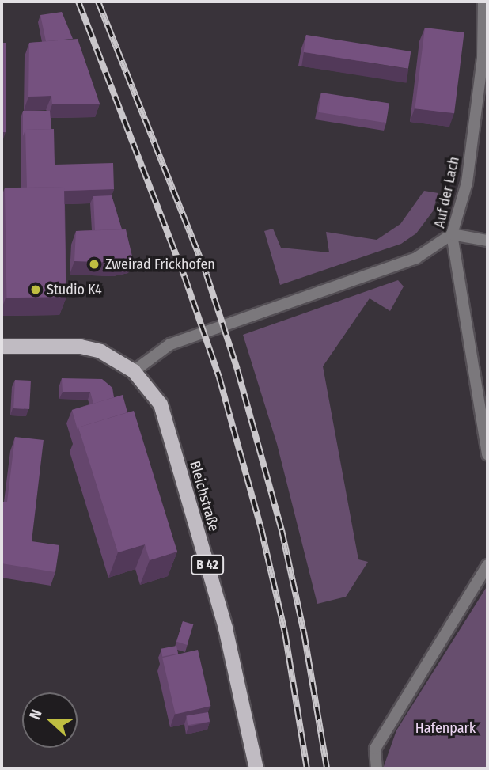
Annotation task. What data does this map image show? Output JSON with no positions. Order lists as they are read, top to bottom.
{
  "streets": {
    "main road": ["Bleichstraße", "B 42"],
    "street": ["Auf der Lach"]
  },
  "crossings": [
    ["Bleichstraße", "B 42"]
  ],
  "parks": ["Hafenpark"],
  "places": ["Zweirad Frickhofen", "Studio K4"],
  "north": "left"
}
